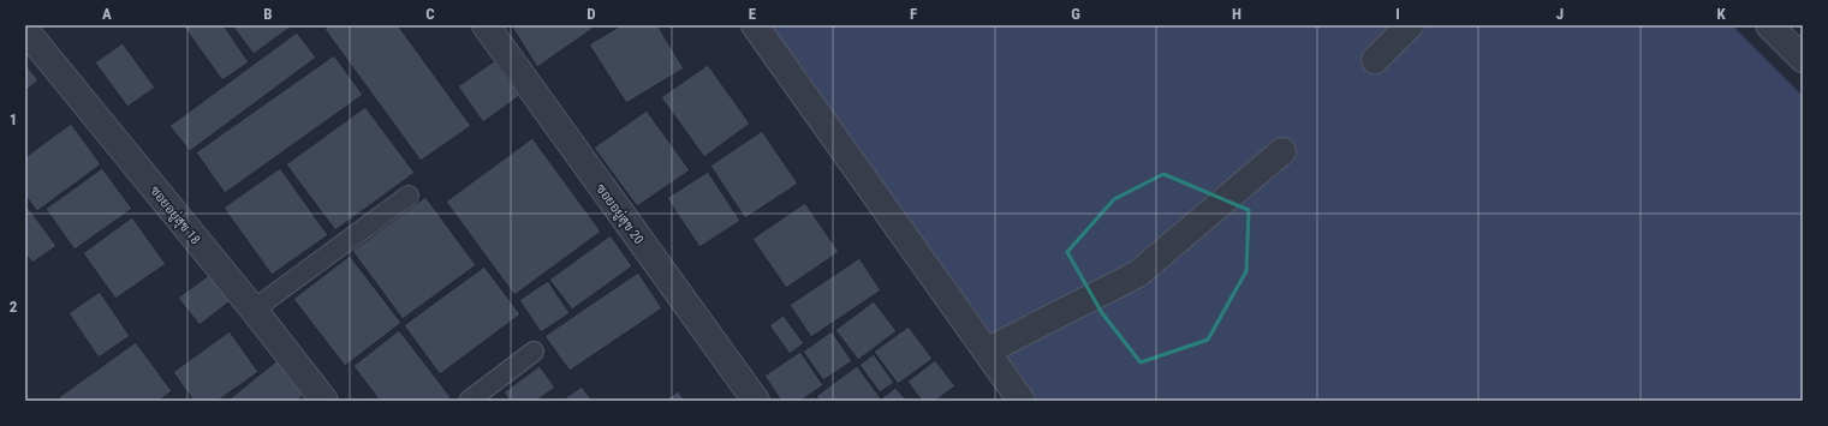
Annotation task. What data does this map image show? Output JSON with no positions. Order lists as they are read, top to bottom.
{
  "streets": {
    "street": ["ซอยอยู่สุข 20", "ซอยอยู่สุข 18"]
  },
  "grid": {
    "columns": [
      "A",
      "B",
      "C",
      "D",
      "E",
      "F",
      "G",
      "H",
      "I",
      "J",
      "K"
    ],
    "rows": ["1", "2"]
  }
}
